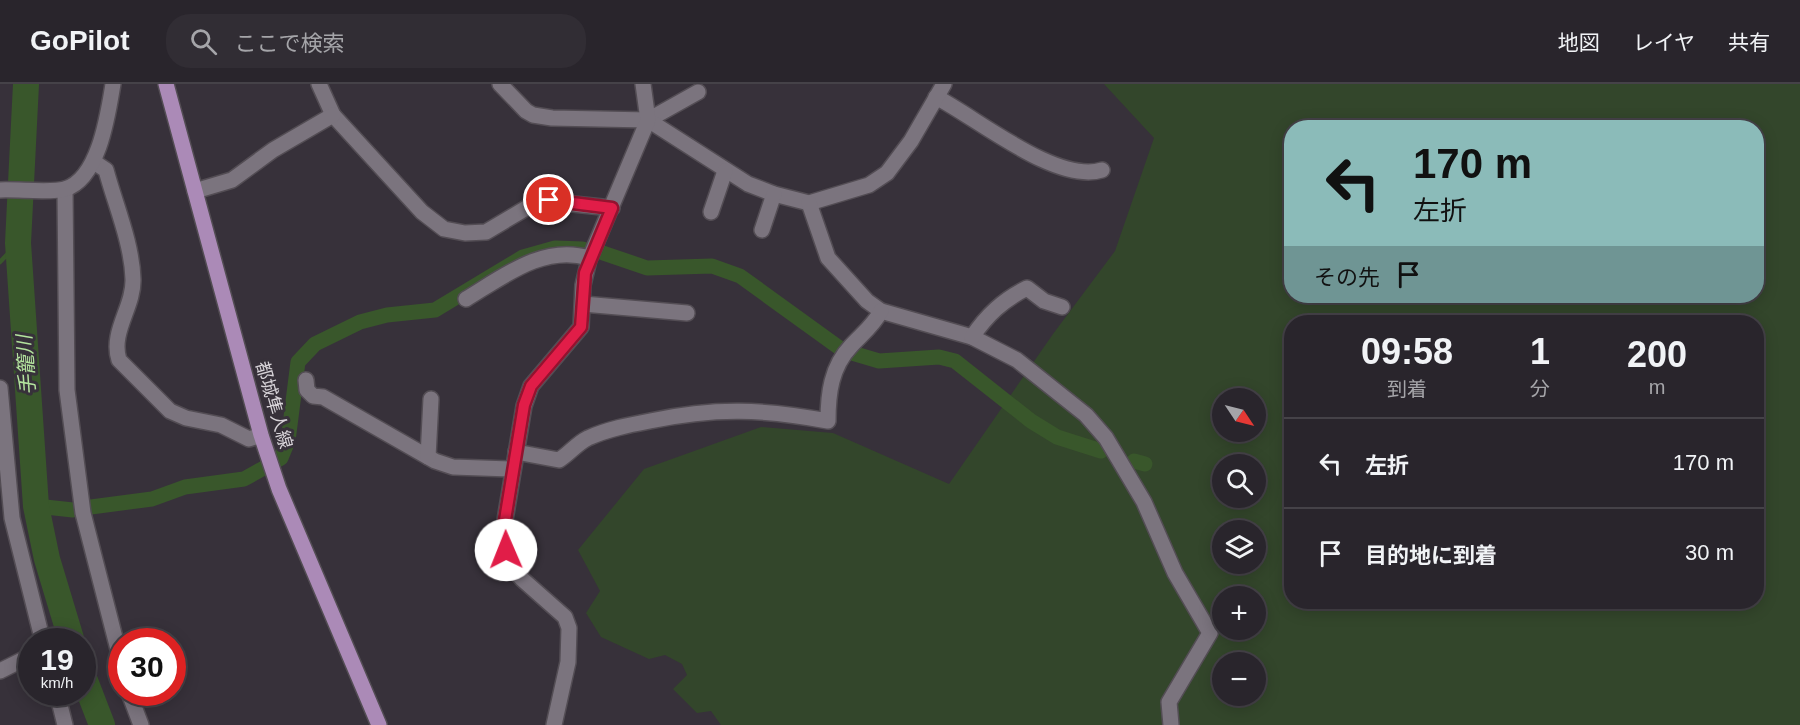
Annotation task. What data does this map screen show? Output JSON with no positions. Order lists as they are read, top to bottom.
{
  "streets": {
    "main road": ["都城隼人線"]
  },
  "water": ["手籠川"],
  "north": "bottom right",
  "page": {
    "header": "GoPilot",
    "search": "ここで検索",
    "nav": ["地図", "レイヤ", "共有"],
    "turn": ["170 m", "左折"],
    "then": "その先",
    "eta": [
      "09:58",
      "到着",
      "1",
      "分",
      "200",
      "m"
    ],
    "map_buttons": ["+", "−"],
    "list": [
      {
        "name": "左折",
        "value": "170 m"
      },
      {
        "name": "目的地に到着",
        "value": "30 m"
      }
    ],
    "speed": "19 km/h",
    "limit": "30"
  }
}
